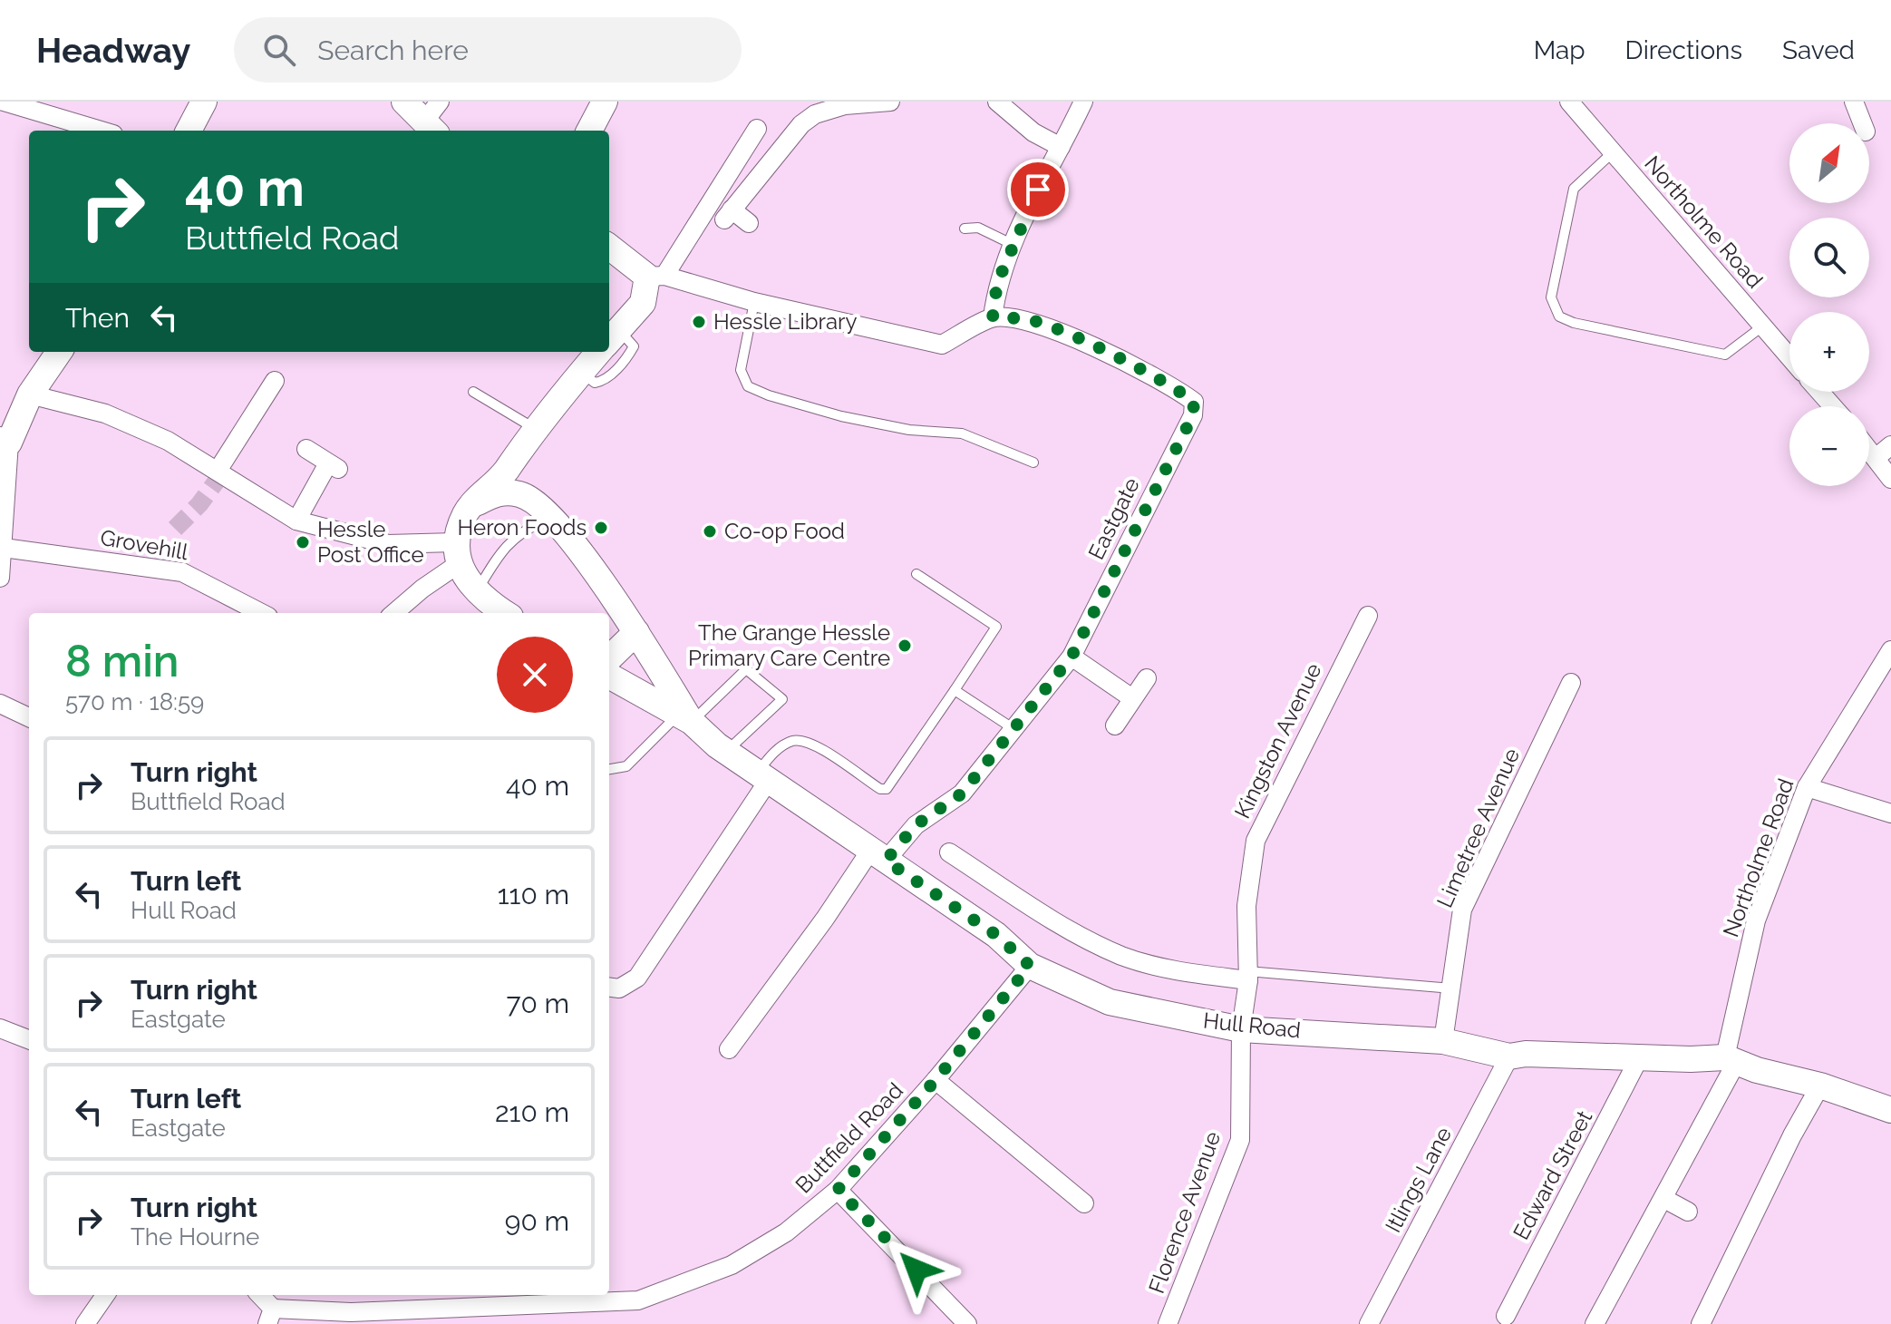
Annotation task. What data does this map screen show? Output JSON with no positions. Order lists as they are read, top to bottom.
{
  "streets": {
    "street": [
      "Northolme Road",
      "Eastgate",
      "Grovehill",
      "Kingston Avenue",
      "Limetree Avenue",
      "Hull Road",
      "Buttfield Road",
      "Edward Street",
      "Itlings Lane",
      "Florence Avenue"
    ]
  },
  "crossings": [
    ["Northolme Road", "Hull Road"],
    ["Eastgate", "Hull Road"],
    ["Kingston Avenue", "Hull Road"],
    ["Kingston Avenue", "Florence Avenue"],
    ["Limetree Avenue", "Hull Road"],
    ["Hull Road", "Buttfield Road"],
    ["Hull Road", "Edward Street"],
    ["Hull Road", "Itlings Lane"],
    ["Hull Road", "Florence Avenue"]
  ],
  "places": [
    "Hessle Library",
    "Heron Foods",
    "Co-op Food",
    "Hessle Post Office",
    "The Grange Hessle Primary Care Centre"
  ],
  "north": "top right",
  "page": {
    "header": "Headway",
    "search": "Search here",
    "nav": ["Map", "Directions", "Saved"],
    "map_buttons": ["+", "−"],
    "turn": ["40 m", "Buttfield Road"],
    "then": "Then",
    "heading": ["8 min", "570 m · 18:59"],
    "list": [
      {
        "name": "Turn right",
        "note": "Buttfield Road",
        "value": "40 m"
      },
      {
        "name": "Turn left",
        "note": "Hull Road",
        "value": "110 m"
      },
      {
        "name": "Turn right",
        "note": "Eastgate",
        "value": "70 m"
      },
      {
        "name": "Turn left",
        "note": "Eastgate",
        "value": "210 m"
      },
      {
        "name": "Turn right",
        "note": "The Hourne",
        "value": "90 m"
      }
    ]
  }
}
